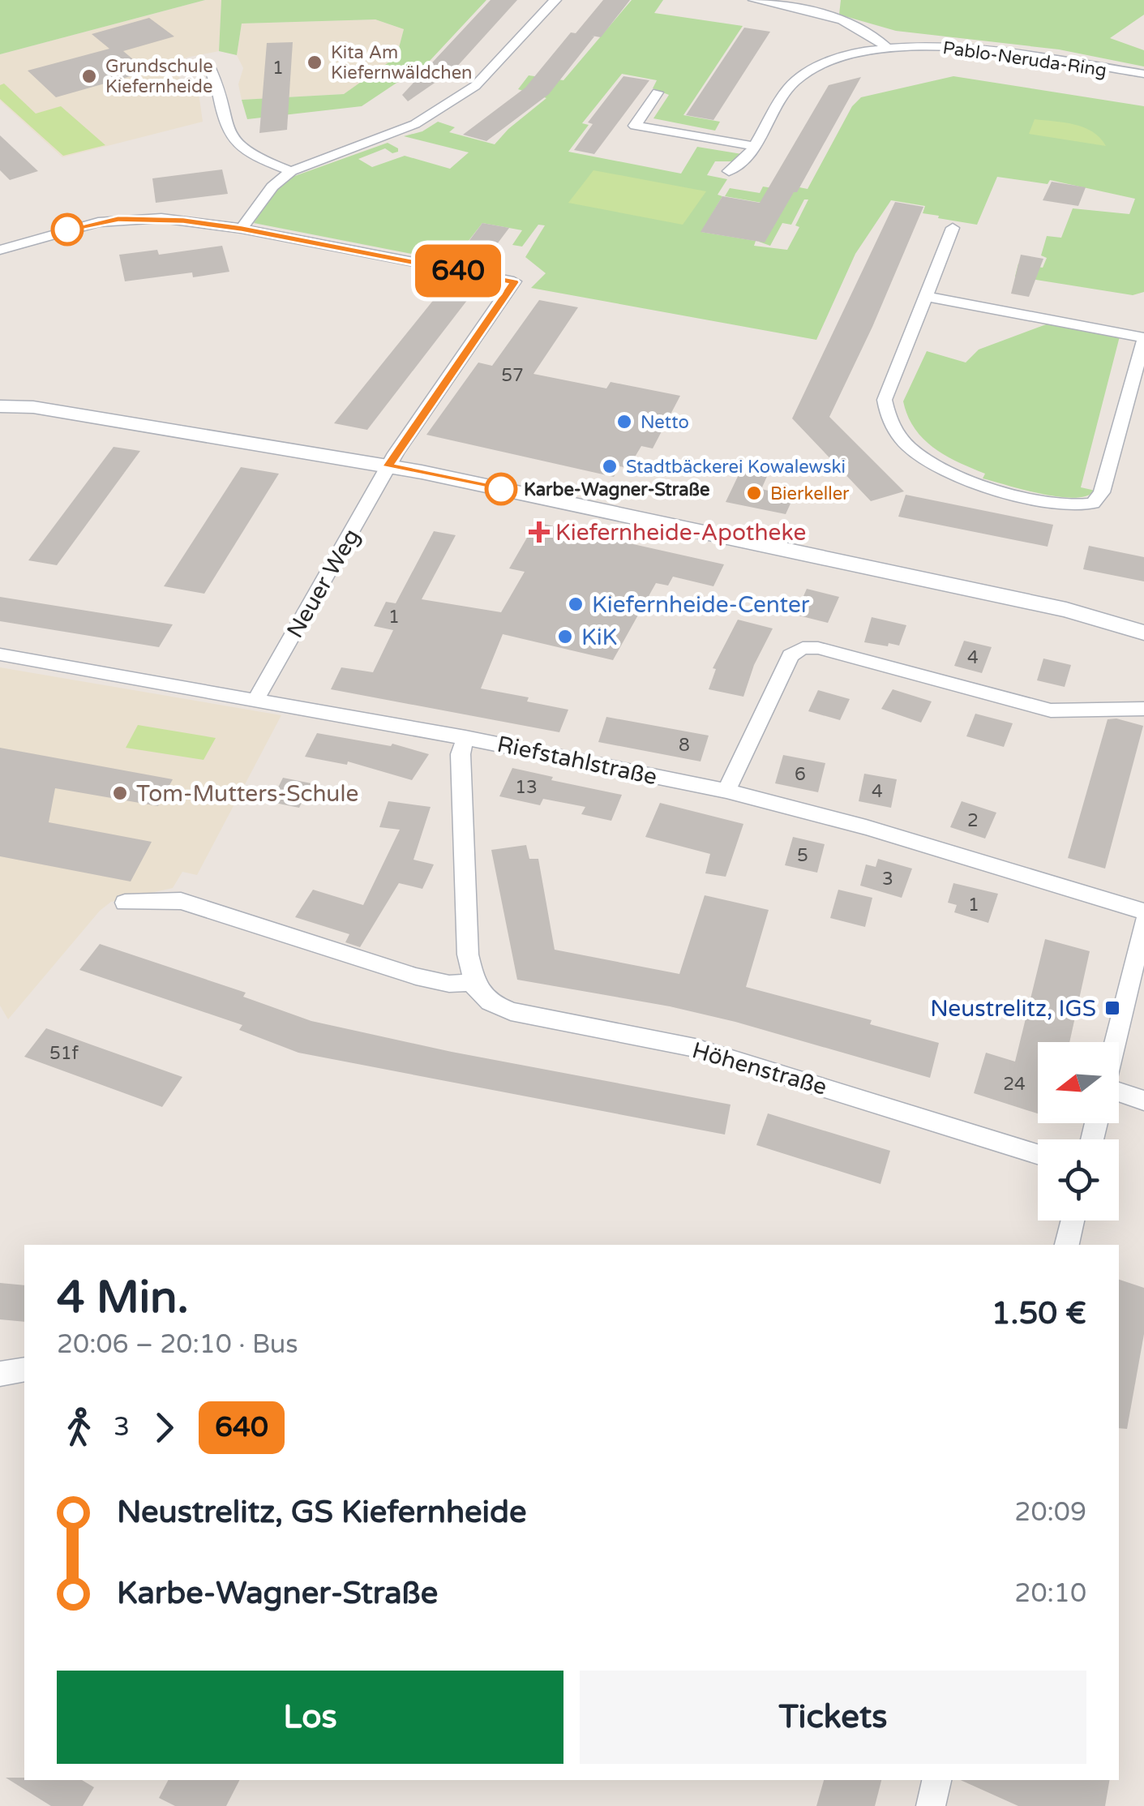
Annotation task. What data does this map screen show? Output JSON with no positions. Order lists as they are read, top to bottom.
{
  "streets": {
    "street": [
      "Pablo-Neruda-Ring",
      "Neuer Weg",
      "Riefstahlstraße",
      "Höhenstraße"
    ]
  },
  "crossings": [
    ["Neuer Weg", "Riefstahlstraße"]
  ],
  "places": {
    "other": [
      "Kita Am Kiefernwäldchen",
      "Grundschule Kiefernheide",
      "Netto",
      "Stadtbäckerei Kowalewski",
      "Karbe-Wagner-Straße",
      "Bierkeller",
      "Kiefernheide-Center",
      "KiK",
      "Tom-Mutters-Schule"
    ],
    "health": ["Kiefernheide-Apotheke"],
    "transit": ["Neustrelitz, IGS"]
  },
  "lines": ["bus line 640"],
  "house_numbers": [
    "1",
    "57",
    "1",
    "4",
    "8",
    "6",
    "13",
    "4",
    "2",
    "5",
    "3",
    "1",
    "51f",
    "24"
  ],
  "north": "left",
  "page": {
    "on_map": "640",
    "heading": ["4 Min.", "20:06 – 20:10 · Bus", "1.50 €"],
    "legs": ["3", "640"],
    "list": [
      {
        "name": "Neustrelitz, GS Kiefernheide",
        "value": "20:09"
      },
      {
        "name": "Karbe-Wagner-Straße",
        "value": "20:10"
      }
    ],
    "buttons": ["Los", "Tickets"]
  }
}
